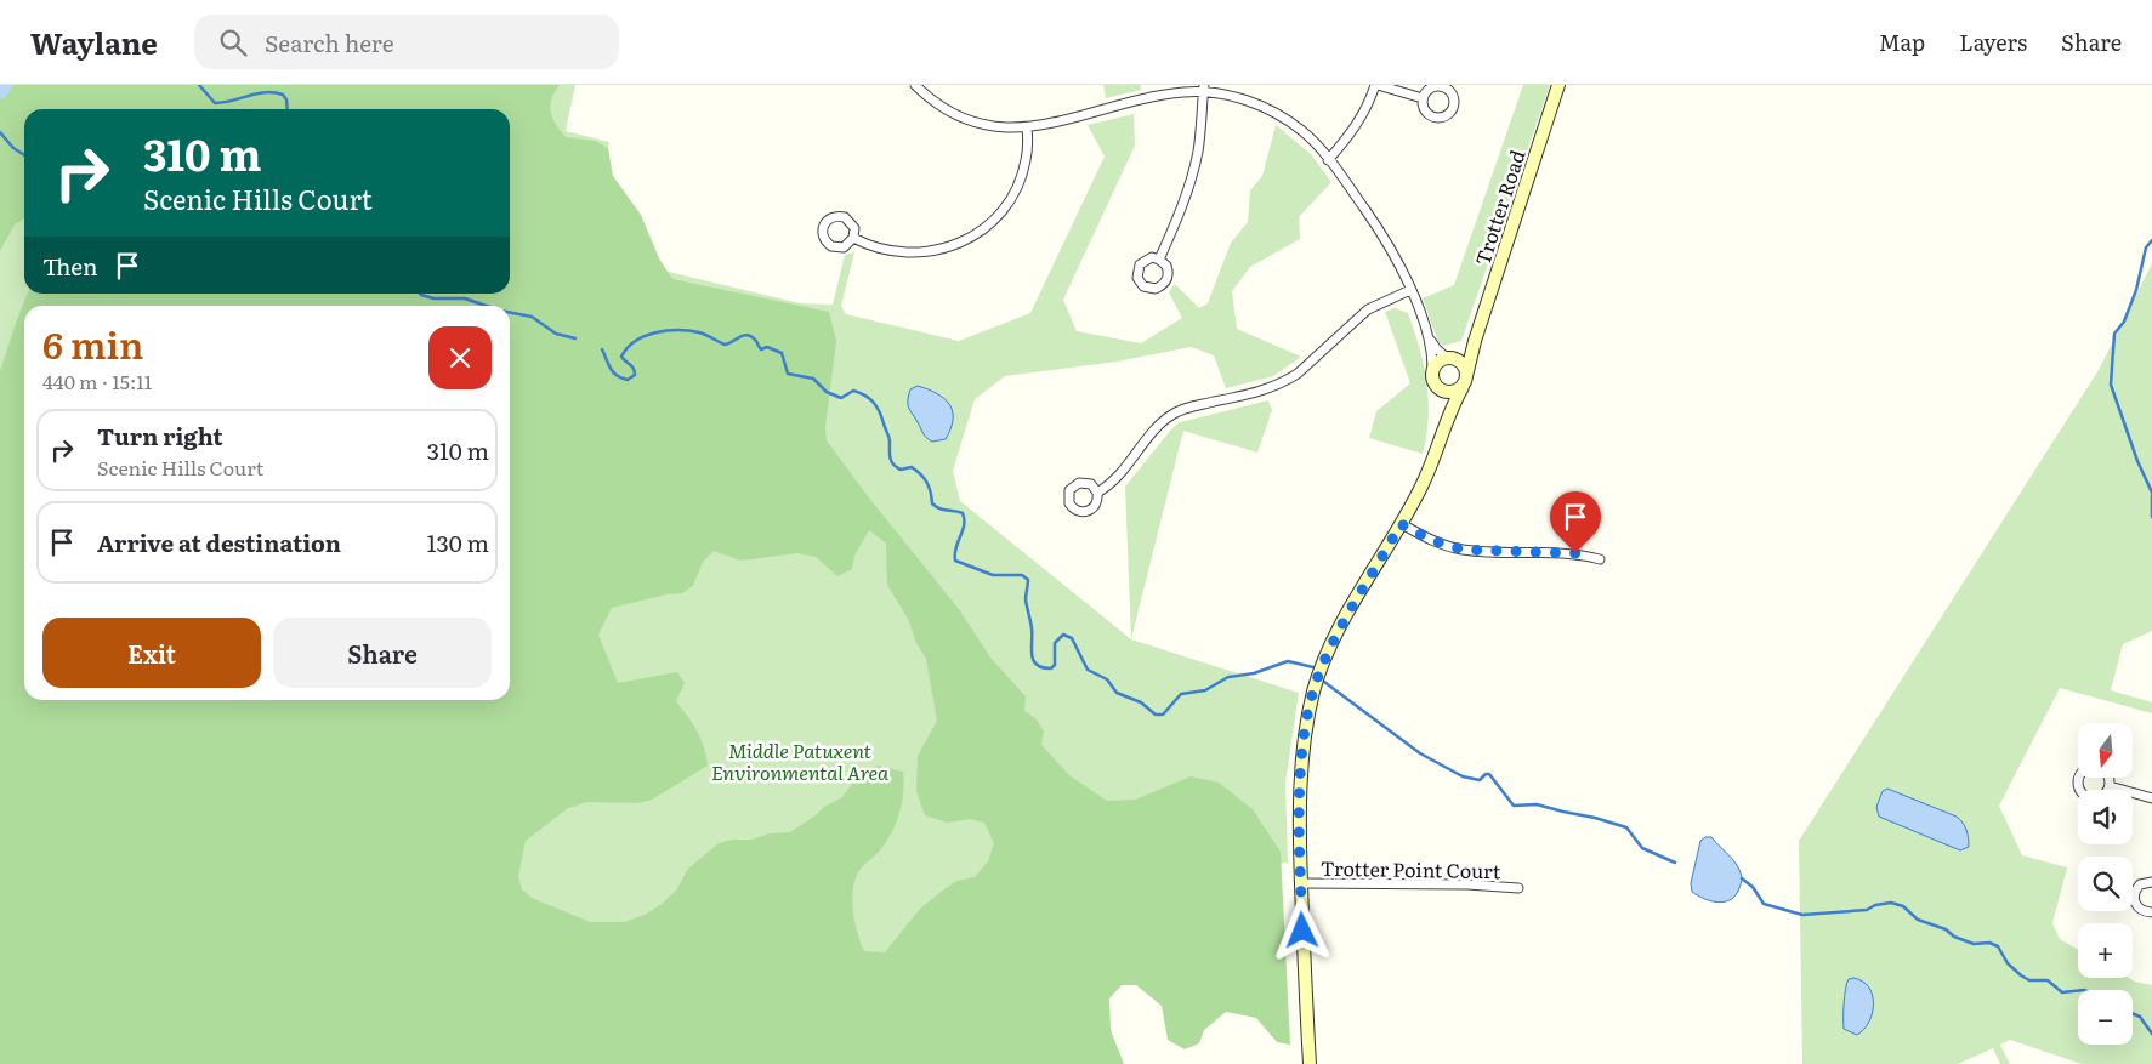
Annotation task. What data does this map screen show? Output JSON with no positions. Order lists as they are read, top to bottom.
{
  "streets": {
    "street": ["Trotter Road", "Trotter Point Court"]
  },
  "crossings": [
    ["Trotter Road", "Trotter Point Court"]
  ],
  "parks": ["Middle Patuxent Environmental Area"],
  "north": "bottom",
  "page": {
    "header": "Waylane",
    "search": "Search here",
    "nav": ["Map", "Layers", "Share"],
    "turn": ["310 m", "Scenic Hills Court"],
    "then": "Then",
    "heading": ["6 min", "440 m · 15:11"],
    "list": [
      {
        "name": "Turn right",
        "note": "Scenic Hills Court",
        "value": "310 m"
      },
      {
        "name": "Arrive at destination",
        "value": "130 m"
      }
    ],
    "buttons": ["Exit", "Share"],
    "map_buttons": ["+", "−"]
  }
}
